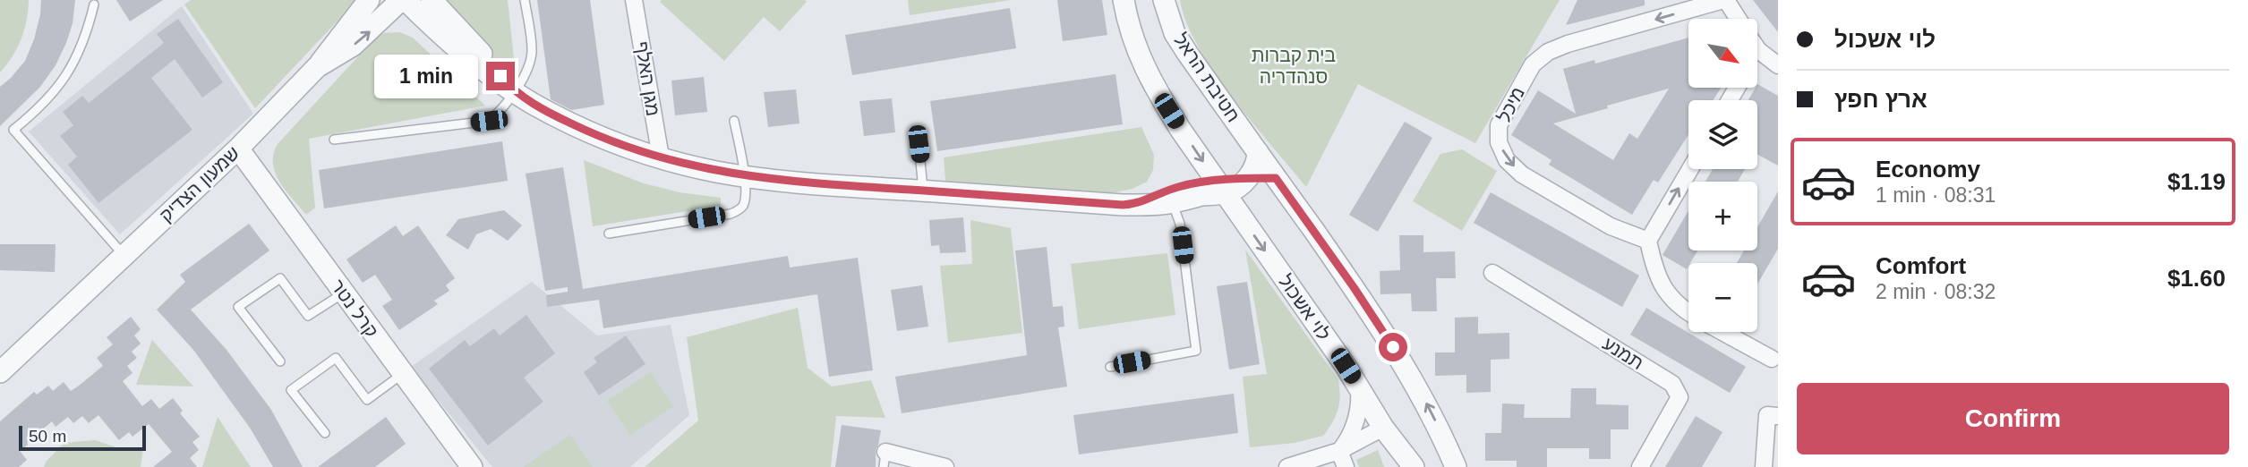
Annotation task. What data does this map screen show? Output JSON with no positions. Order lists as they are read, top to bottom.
{
  "streets": {
    "street": [
      "חטיבת הראל",
      "מגן האלף",
      "מיכל",
      "שמעון הצדיק",
      "לוי אשכול",
      "קרל נטר",
      "תמנע"
    ]
  },
  "crossings": [
    ["שמעון הצדיק", "קרל נטר"]
  ],
  "parks": ["בית קברות סנהדריה"],
  "scale_bar": "50 m",
  "north": "bottom right",
  "page": {
    "banner": ["לוי אשכול", "ארץ חפץ"],
    "map_buttons": ["+", "−"],
    "bubble": "1 min",
    "list": [
      {
        "name": "Economy",
        "note": "1 min · 08:31",
        "value": "$1.19"
      },
      {
        "name": "Comfort",
        "note": "2 min · 08:32",
        "value": "$1.60"
      }
    ],
    "buttons": "Confirm",
    "scale": "50 m"
  }
}
